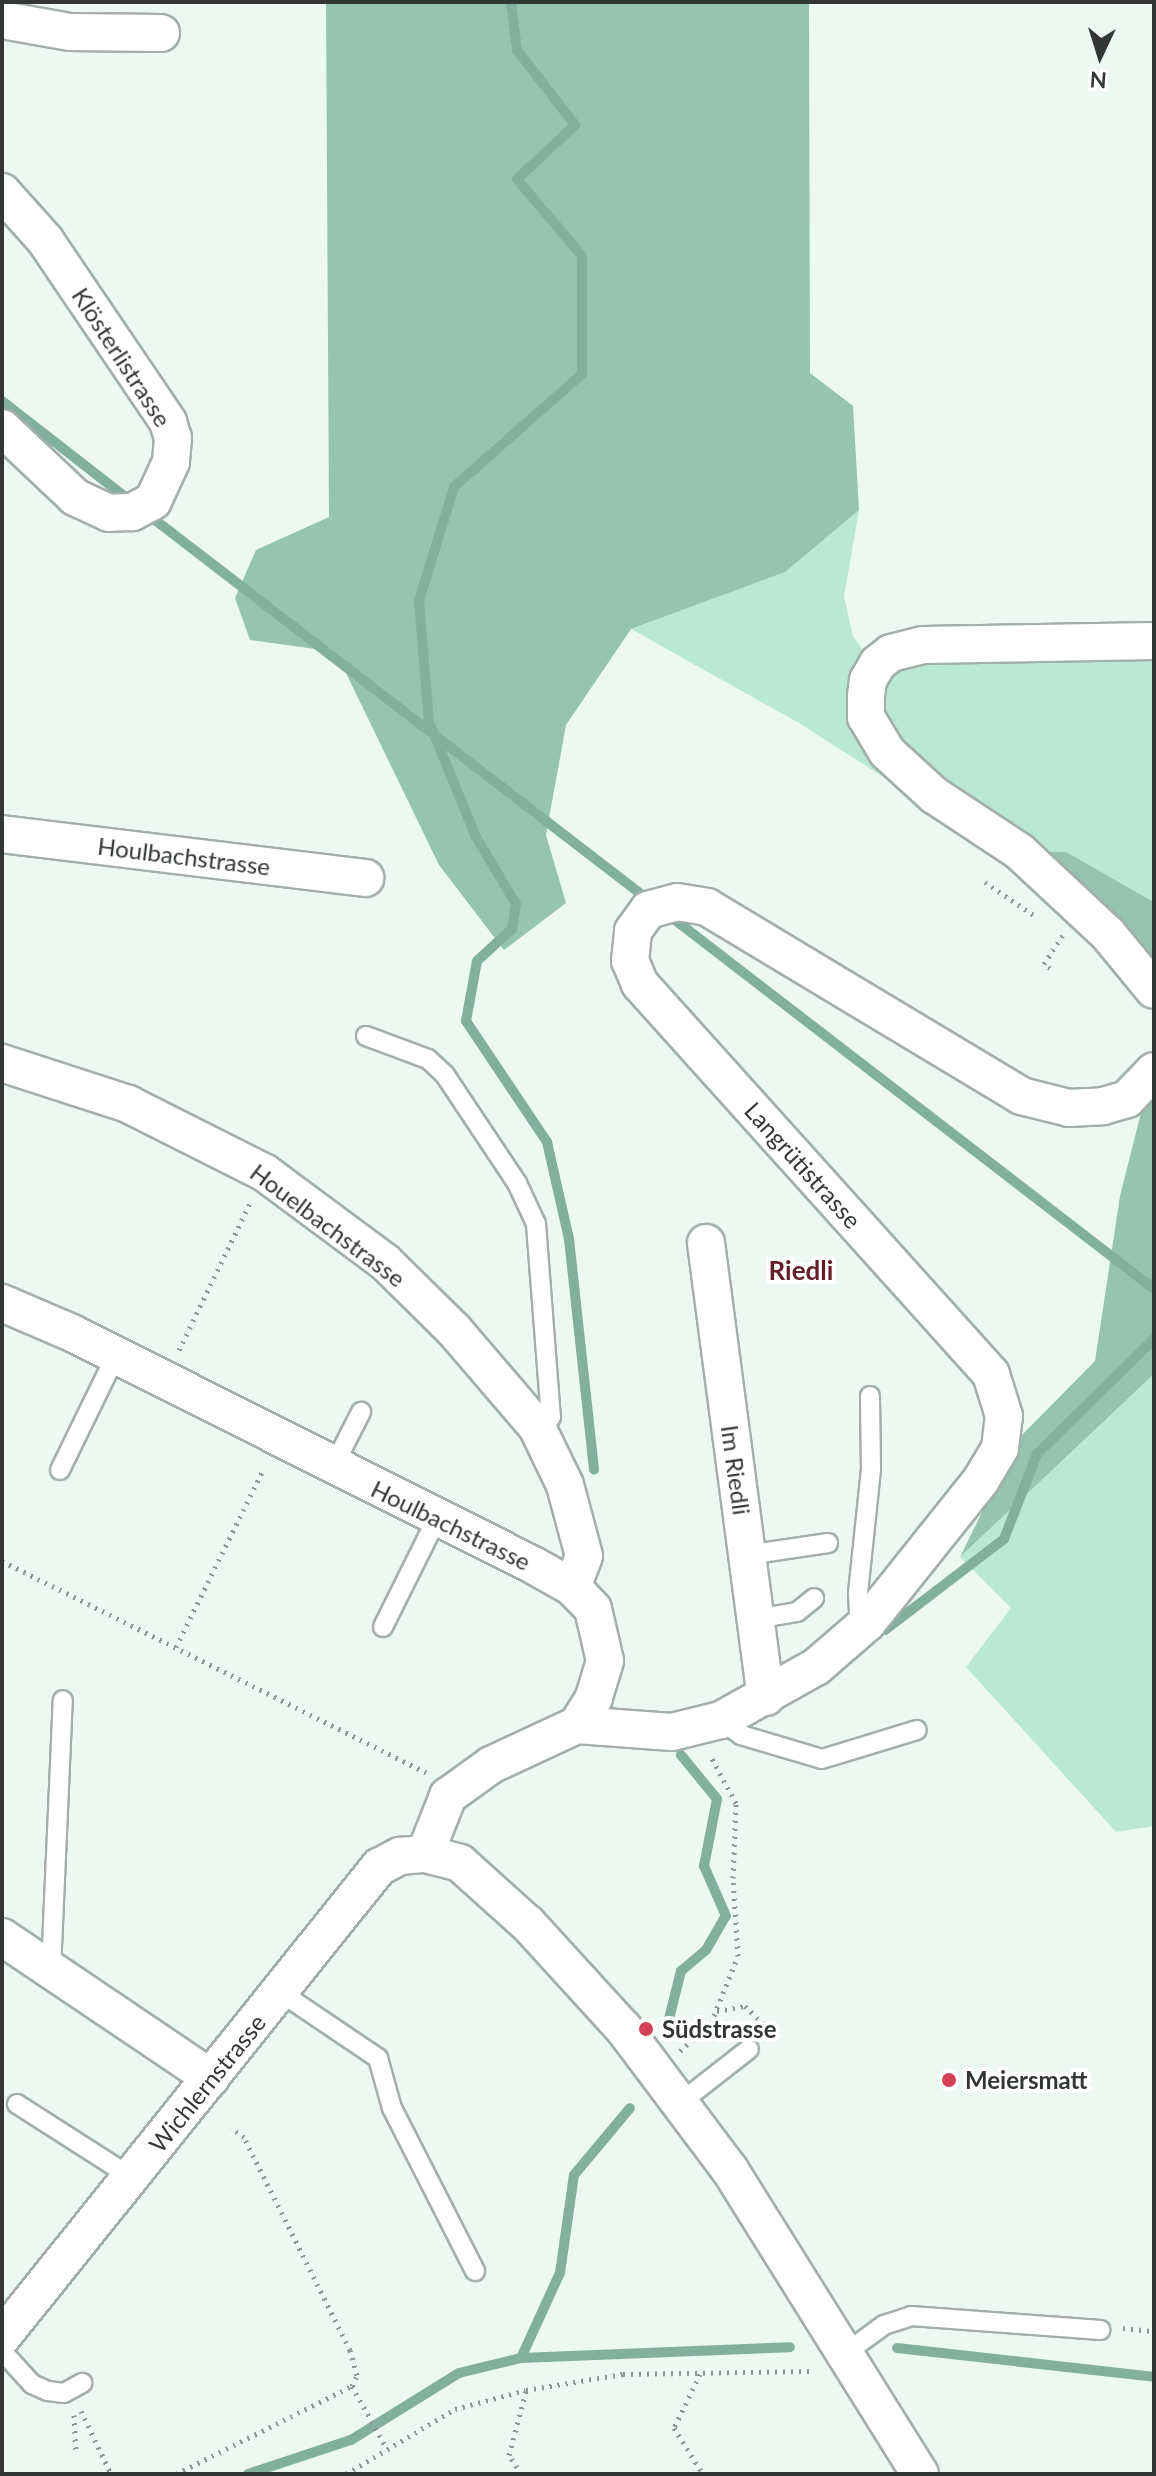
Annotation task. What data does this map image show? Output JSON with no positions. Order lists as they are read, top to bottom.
{
  "streets": {
    "street": [
      "Klösterlistrasse",
      "Houlbachstrasse",
      "Langrütistrasse",
      "Houelbachstrasse",
      "Im Riedli",
      "Wichlernstrasse"
    ]
  },
  "crossings": [
    ["Houlbachstrasse", "Langrütistrasse"],
    ["Houlbachstrasse", "Houelbachstrasse"],
    ["Langrütistrasse", "Im Riedli"]
  ],
  "districts": ["Riedli"],
  "places": ["Südstrasse", "Meiersmatt"],
  "north": "bottom"
}
